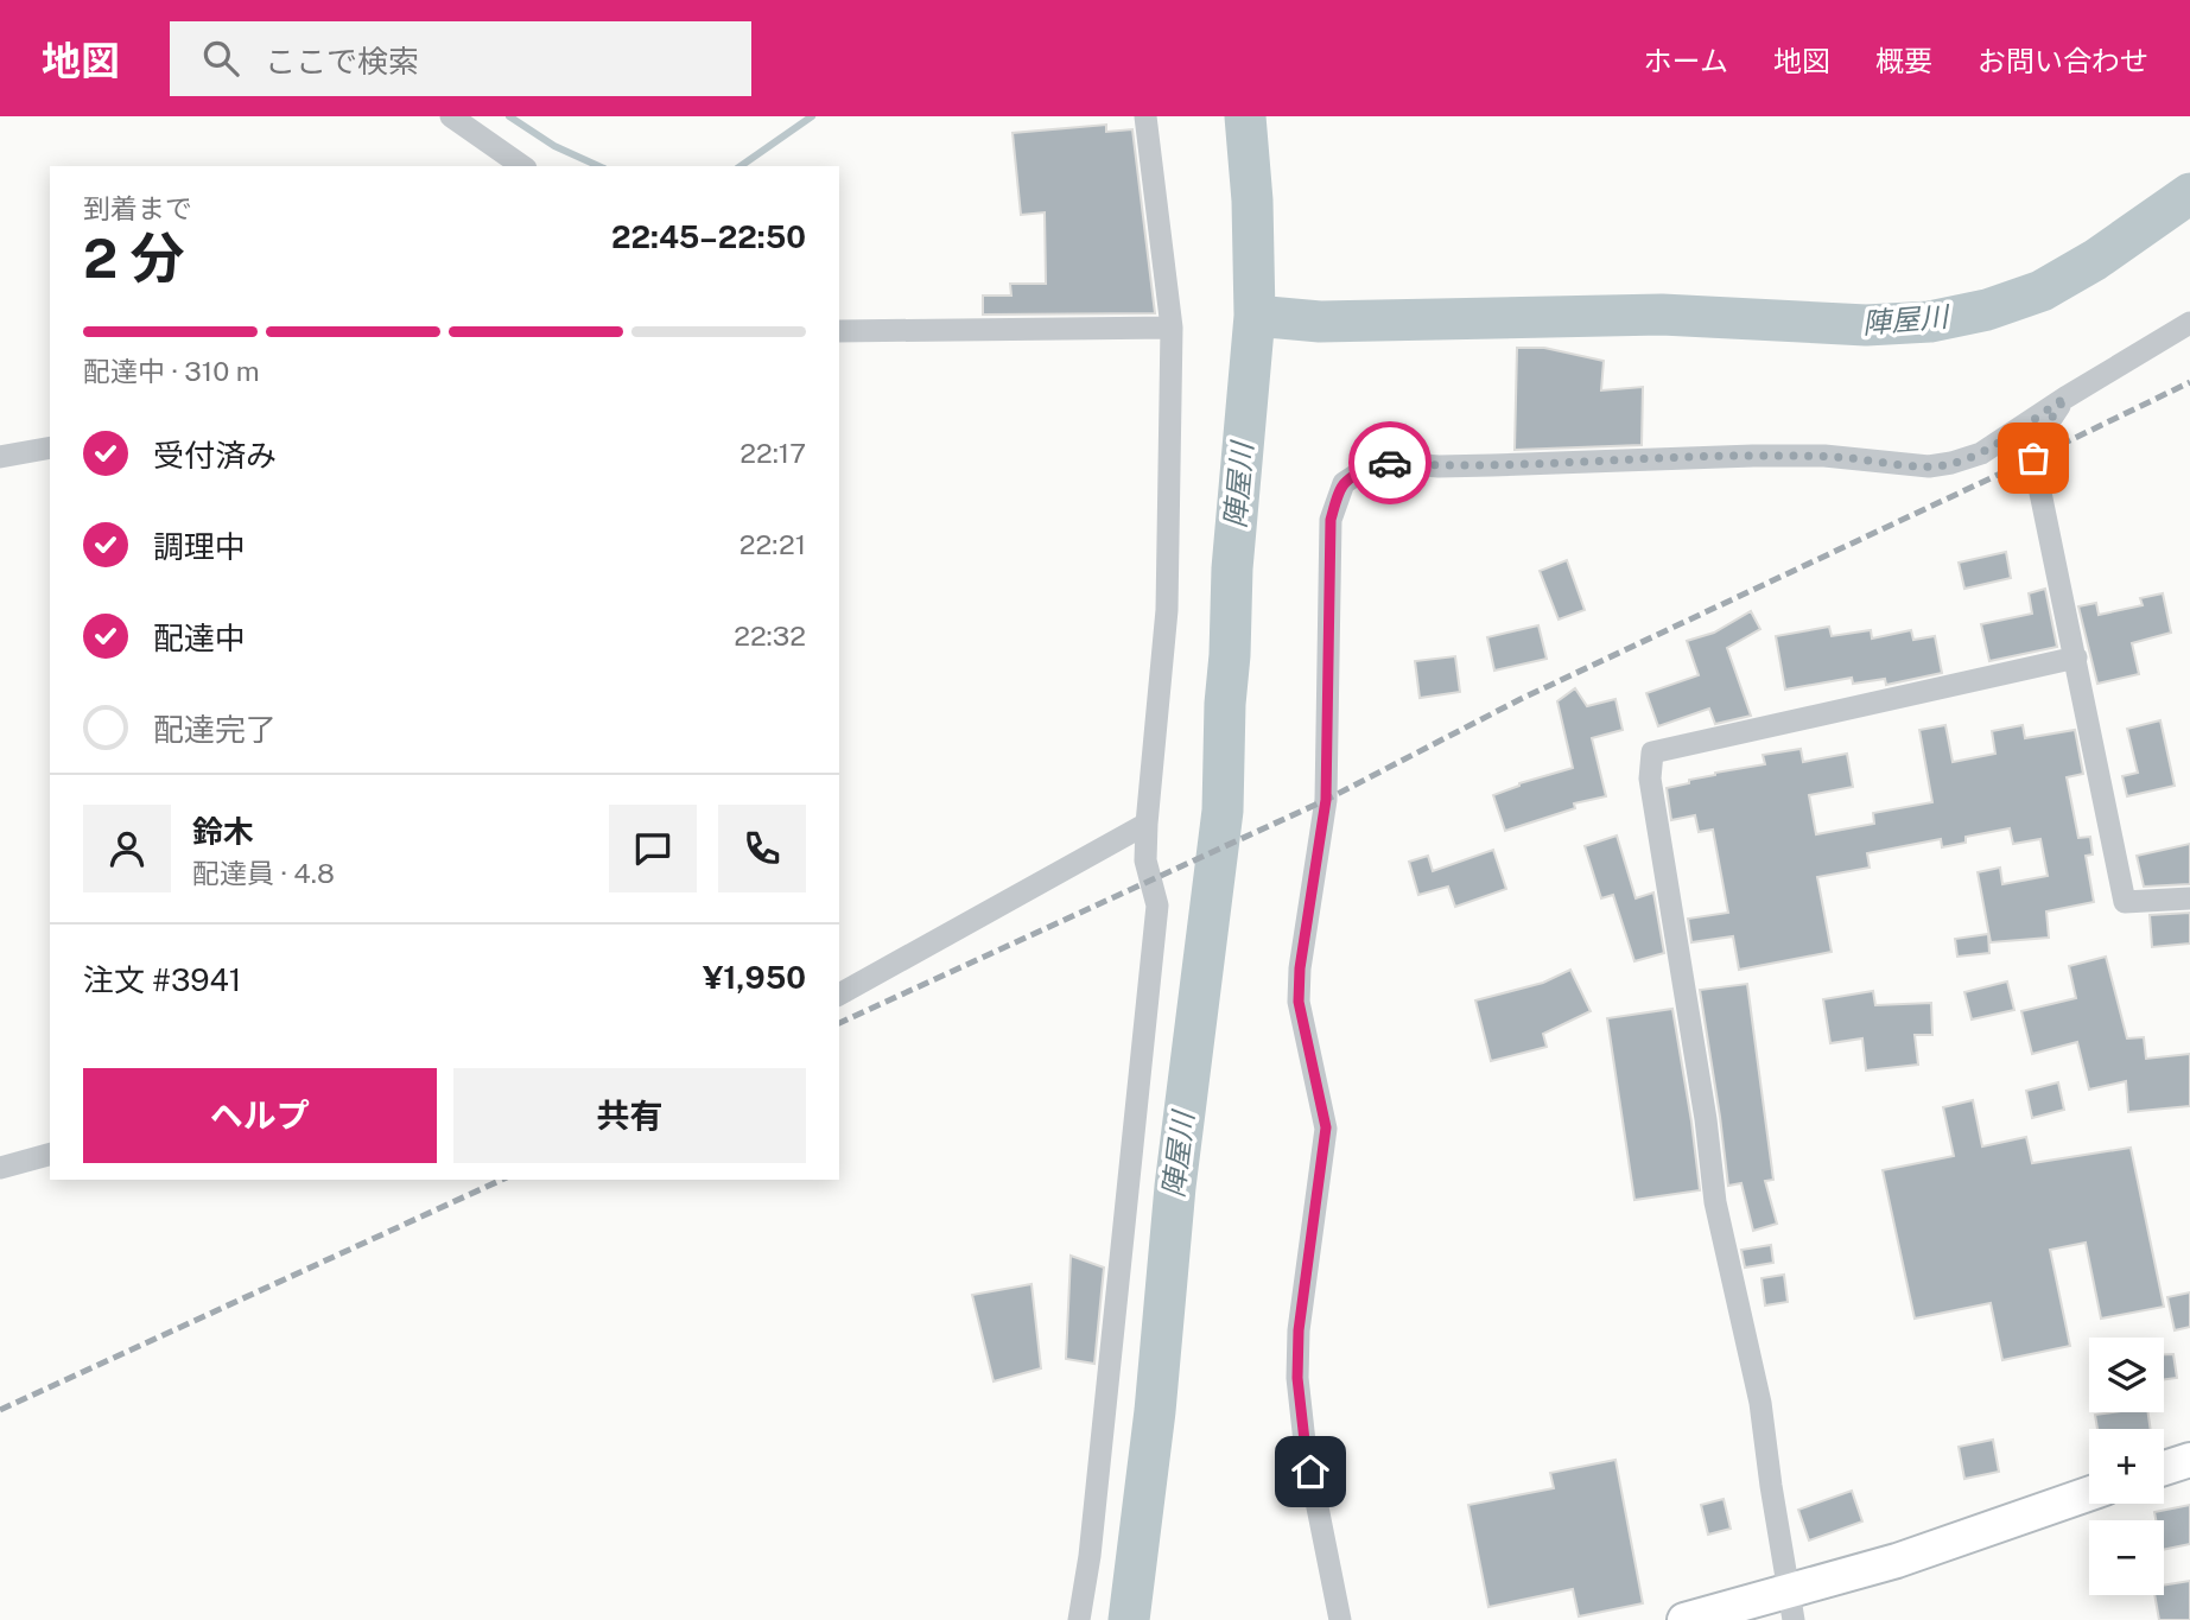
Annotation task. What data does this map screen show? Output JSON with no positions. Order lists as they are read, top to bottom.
{
  "water": ["陣屋川"],
  "page": {
    "header": "地図",
    "search": "ここで検索",
    "nav": [
      "ホーム",
      "地図",
      "概要",
      "お問い合わせ"
    ],
    "heading": ["2 分", "到着まで", "22:45–22:50"],
    "panel": [
      "鈴木",
      "配達員 · 4.8",
      "注文 #3941",
      "¥1,950"
    ],
    "bar": "配達中 · 310 m",
    "list": [
      ["受付済み", "22:17"],
      ["調理中", "22:21"],
      ["配達中", "22:32"],
      "配達完了"
    ],
    "buttons": ["ヘルプ", "共有"],
    "map_buttons": ["+", "−"]
  }
}
